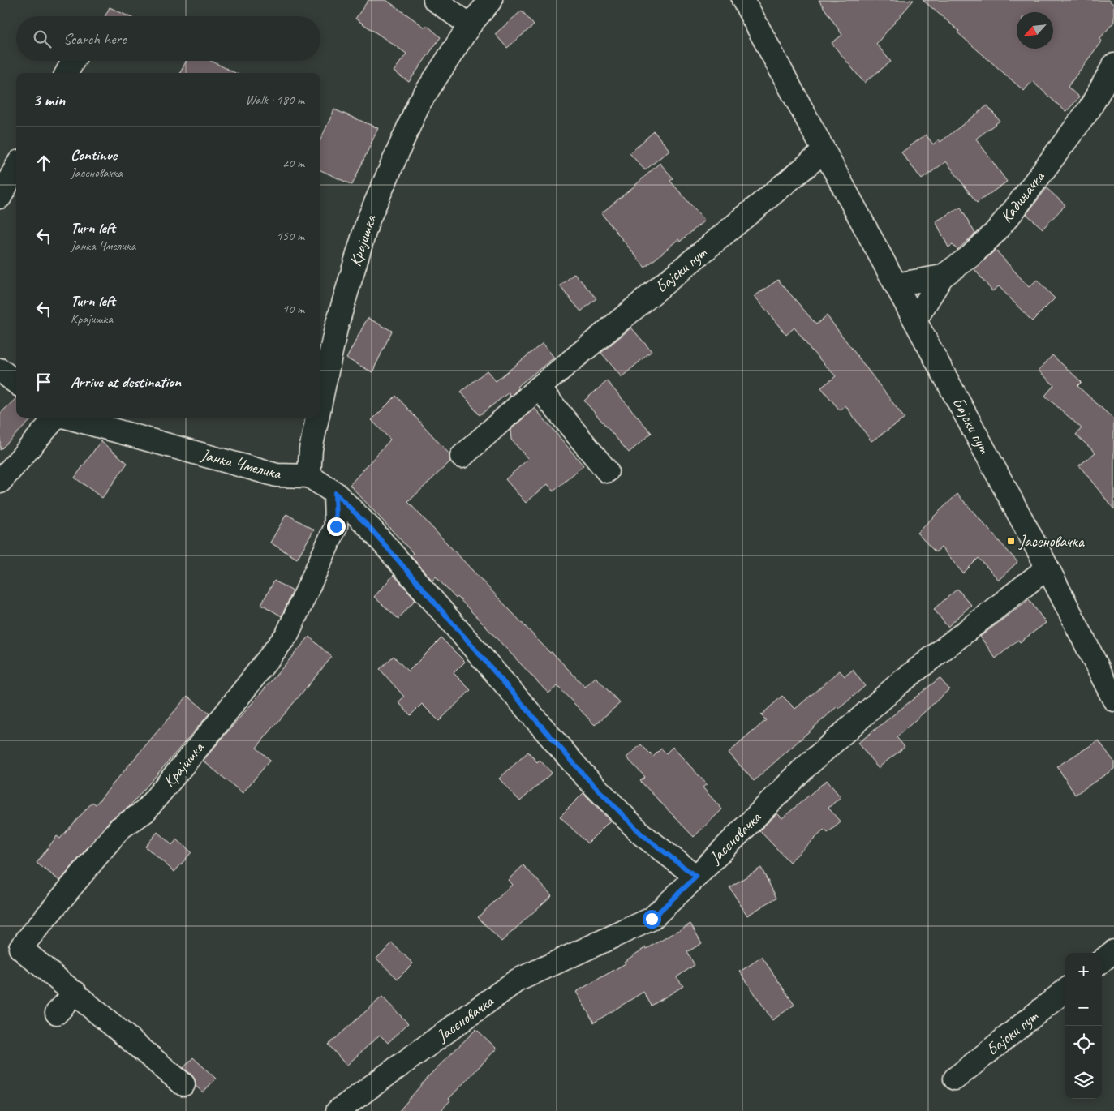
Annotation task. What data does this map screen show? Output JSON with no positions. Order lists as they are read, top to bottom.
{
  "streets": {
    "street": [
      "Кадињачка",
      "Крајишка",
      "Бајски пут",
      "Јанка Чмелика",
      "Јасеновачка"
    ]
  },
  "crossings": [
    ["Кадињачка", "Бајски пут"],
    ["Крајишка", "Јанка Чмелика"],
    ["Бајски пут", "Јасеновачка"],
    ["Јанка Чмелика", "Јасеновачка"]
  ],
  "places": {
    "transit": ["Јасеновачка"]
  },
  "north": "bottom left",
  "page": {
    "search": "Search here",
    "heading": ["3 min", "Walk · 180 m"],
    "list": [
      ["Continue", "Јасеновачка", "20 m"],
      ["Turn left", "Јанка Чмелика", "150 m"],
      ["Turn left", "Крајишка", "10 m"],
      "Arrive at destination"
    ],
    "map_buttons": ["+", "−"]
  }
}
